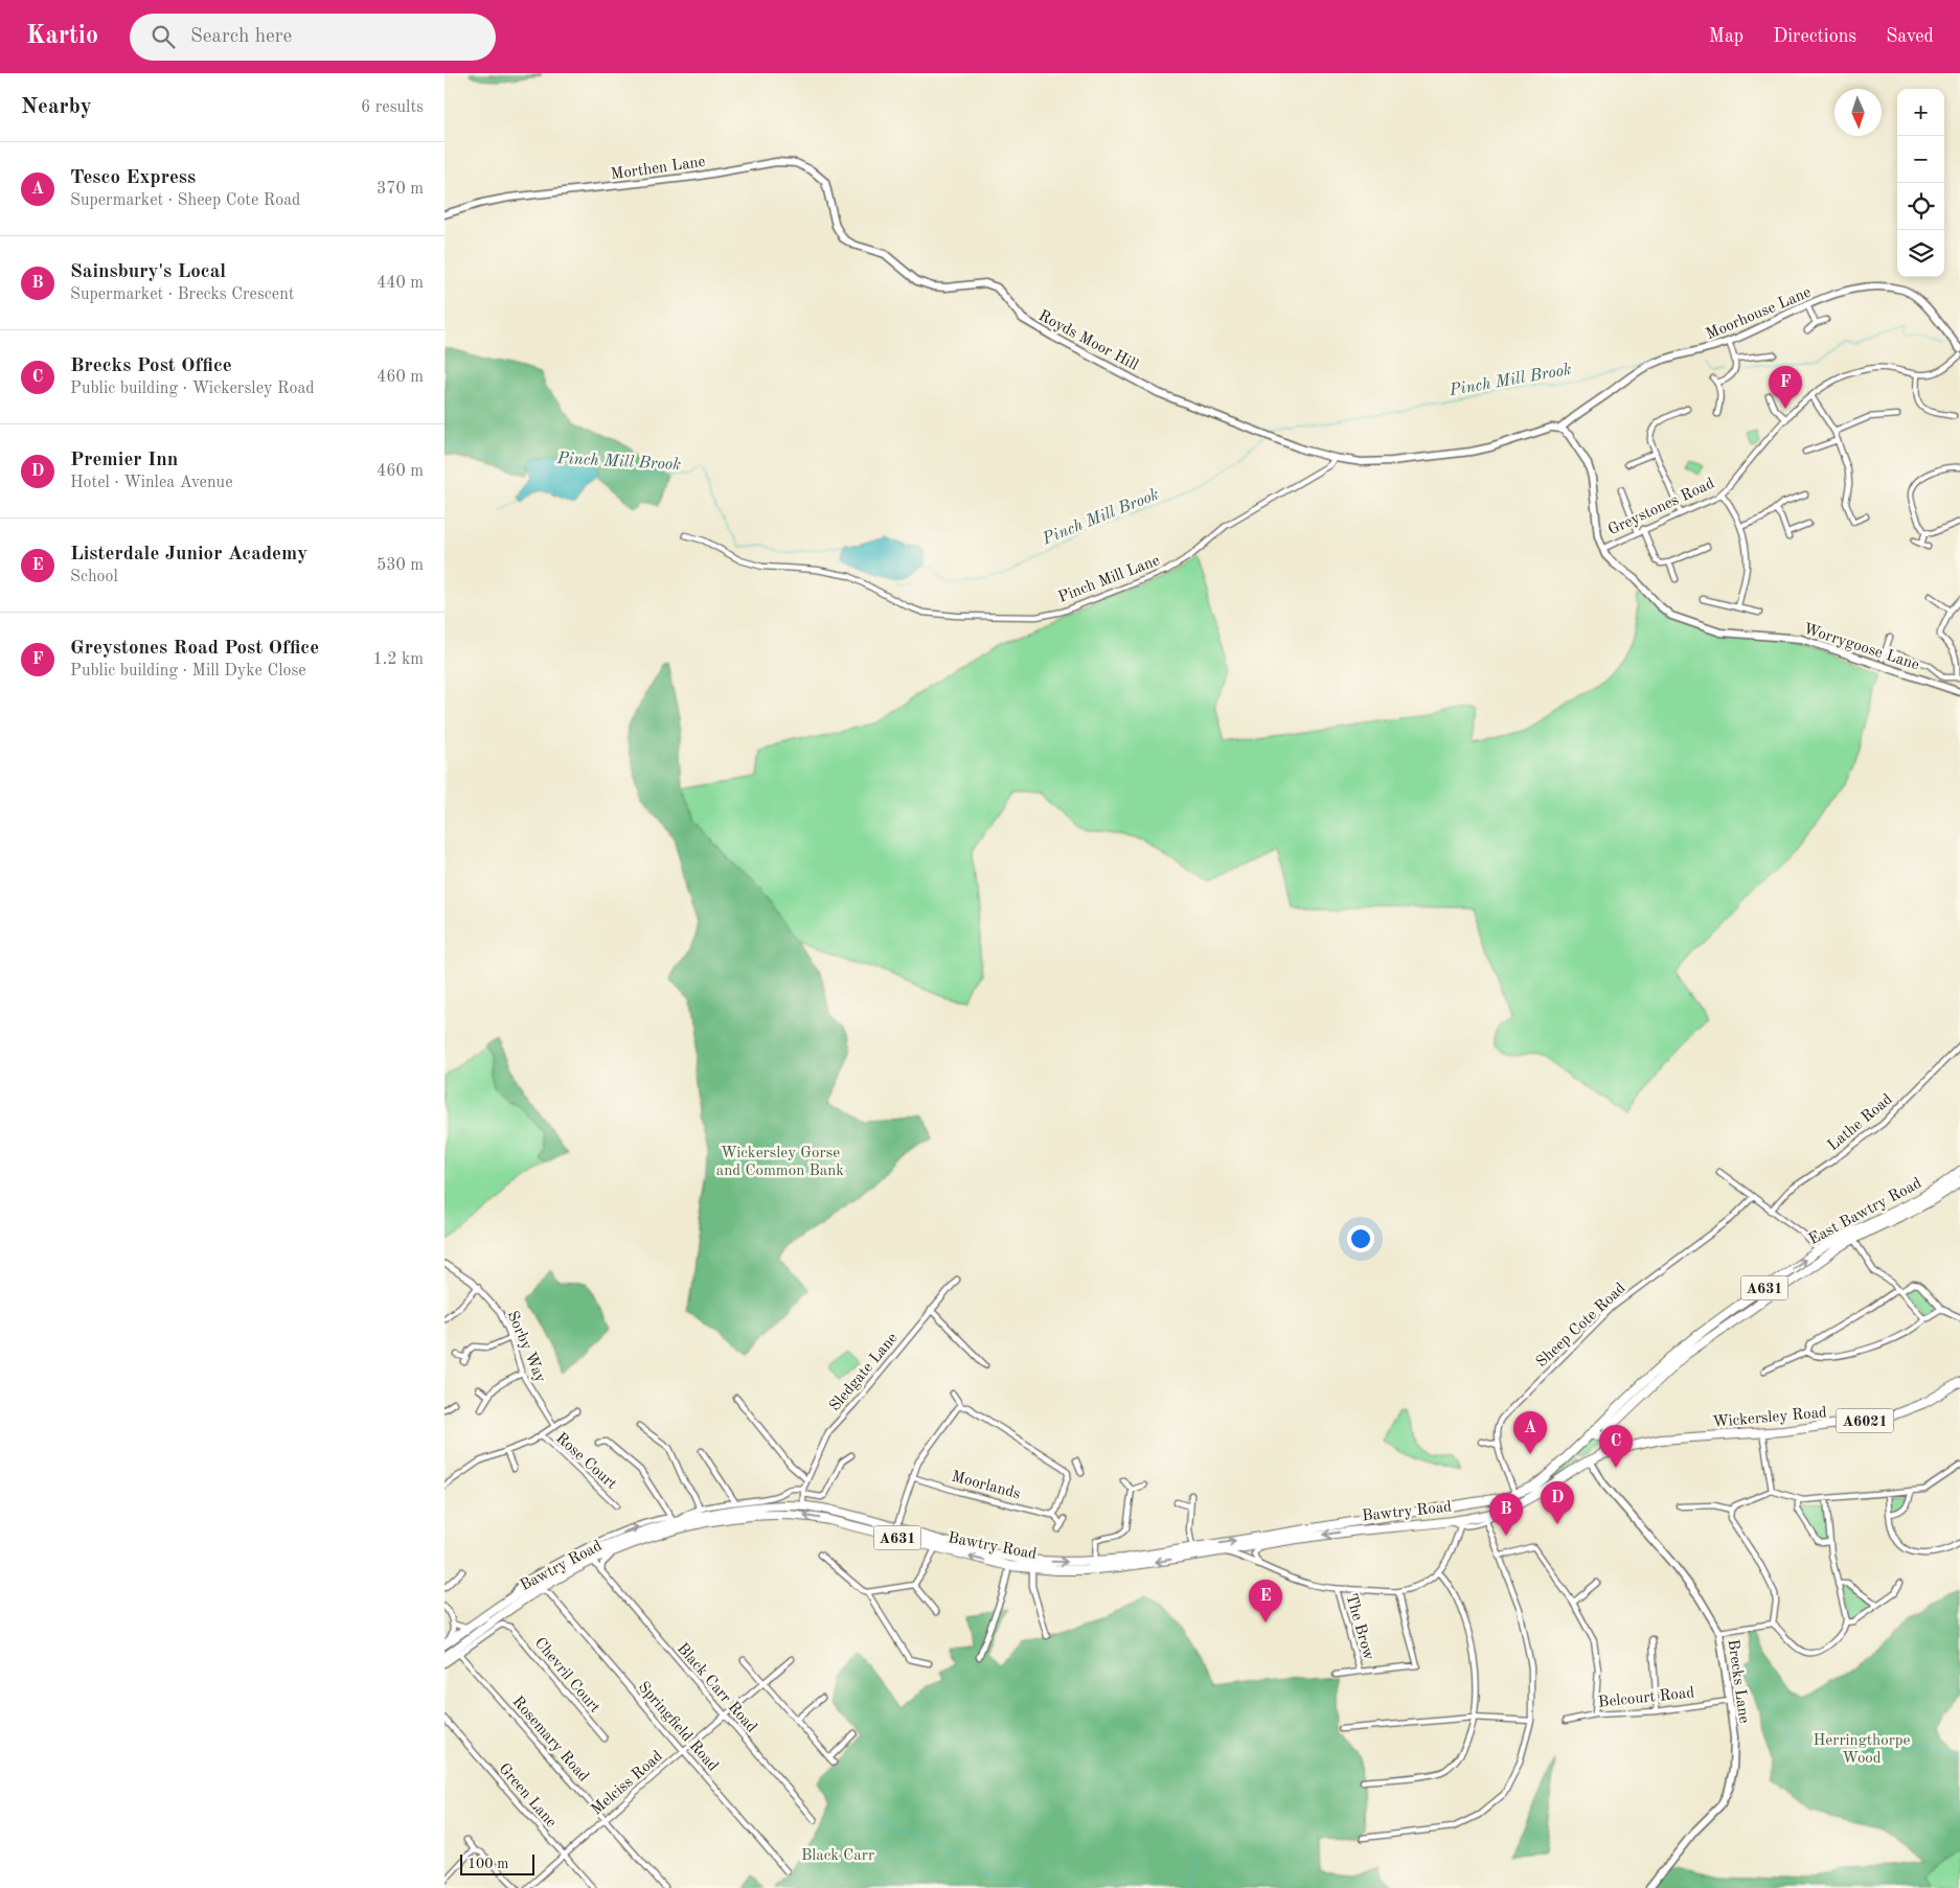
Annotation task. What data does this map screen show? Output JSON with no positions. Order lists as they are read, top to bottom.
{
  "streets": {
    "main road": [
      "Morthen Lane",
      "Moorhouse Lane",
      "Royds Moor Hill",
      "Worrygoose Lane",
      "East Bawtry Road",
      "A631",
      "Wickersley Road",
      "A6021",
      "Bawtry Road",
      "Brecks Lane"
    ],
    "street": [
      "Greystones Road",
      "Pinch Mill Lane",
      "Lathe Road",
      "Sheep Cote Road",
      "Sorby Way",
      "Sledgate Lane",
      "Rose Court",
      "Moorlands",
      "The Brow",
      "Chevril Court",
      "Black Carr Road",
      "Belcourt Road",
      "Springfield Road",
      "Rosemary Road",
      "Melciss Road",
      "Green Lane"
    ]
  },
  "crossings": [
    ["Morthen Lane", "Royds Moor Hill"],
    ["Moorhouse Lane", "Royds Moor Hill"],
    ["Royds Moor Hill", "Pinch Mill Lane"],
    ["Greystones Road", "Worrygoose Lane"],
    ["East Bawtry Road", "A631"],
    ["East Bawtry Road", "Wickersley Road"],
    ["East Bawtry Road", "Bawtry Road"],
    ["A631", "Wickersley Road"],
    ["A631", "Bawtry Road"],
    ["Sheep Cote Road", "Bawtry Road"],
    ["Sledgate Lane", "Bawtry Road"],
    ["Wickersley Road", "Bawtry Road"],
    ["Bawtry Road", "Brecks Lane"],
    ["Bawtry Road", "Black Carr Road"],
    ["Bawtry Road", "Springfield Road"],
    ["Chevril Court", "Rosemary Road"],
    ["Brecks Lane", "Belcourt Road"],
    ["Black Carr Road", "Melciss Road"],
    ["Springfield Road", "Melciss Road"],
    ["Rosemary Road", "Melciss Road"],
    ["Melciss Road", "Green Lane"]
  ],
  "water": ["Pinch Mill Brook"],
  "parks": ["Wickersley Gorse and Common Bank", "Herringthorpe Wood", "Black Carr"],
  "scale_bar": "100 m",
  "north": "bottom",
  "page": {
    "header": "Kartio",
    "search": "Search here",
    "nav": ["Map", "Directions", "Saved"],
    "heading": ["Nearby", "6 results"],
    "map_buttons": ["+", "−"],
    "list": [
      {
        "mark": "A",
        "name": "Tesco Express",
        "note": "Supermarket · Sheep Cote Road",
        "value": "370 m"
      },
      {
        "mark": "B",
        "name": "Sainsbury's Local",
        "note": "Supermarket · Brecks Crescent",
        "value": "440 m"
      },
      {
        "mark": "C",
        "name": "Brecks Post Office",
        "note": "Public building · Wickersley Road",
        "value": "460 m"
      },
      {
        "mark": "D",
        "name": "Premier Inn",
        "note": "Hotel · Winlea Avenue",
        "value": "460 m"
      },
      {
        "mark": "E",
        "name": "Listerdale Junior Academy",
        "note": "School",
        "value": "530 m"
      },
      {
        "mark": "F",
        "name": "Greystones Road Post Office",
        "note": "Public building · Mill Dyke Close",
        "value": "1.2 km"
      }
    ],
    "pins": [
      "F",
      "A",
      "C",
      "D",
      "B",
      "E"
    ],
    "scale": "100 m"
  }
}
